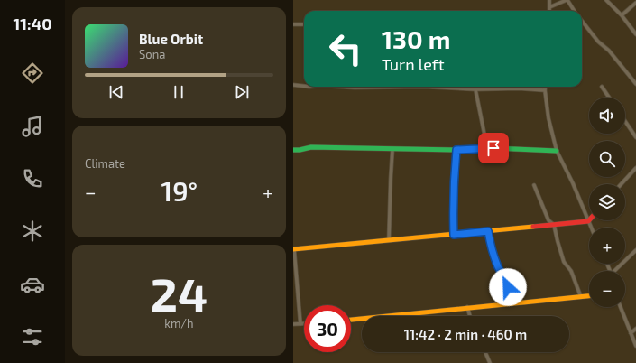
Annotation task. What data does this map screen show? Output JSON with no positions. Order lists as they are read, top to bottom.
{
  "page": {
    "tabs": "11:40",
    "turn": ["130 m", "Turn left"],
    "song": ["Blue Orbit", "Sona"],
    "map_buttons": ["+", "−"],
    "tile": [
      "Climate",
      ["24", "km/h"]
    ],
    "heat": ["−", "19°", "+"],
    "limit": "30",
    "trip": "11:42 · 2 min · 460 m"
  }
}
